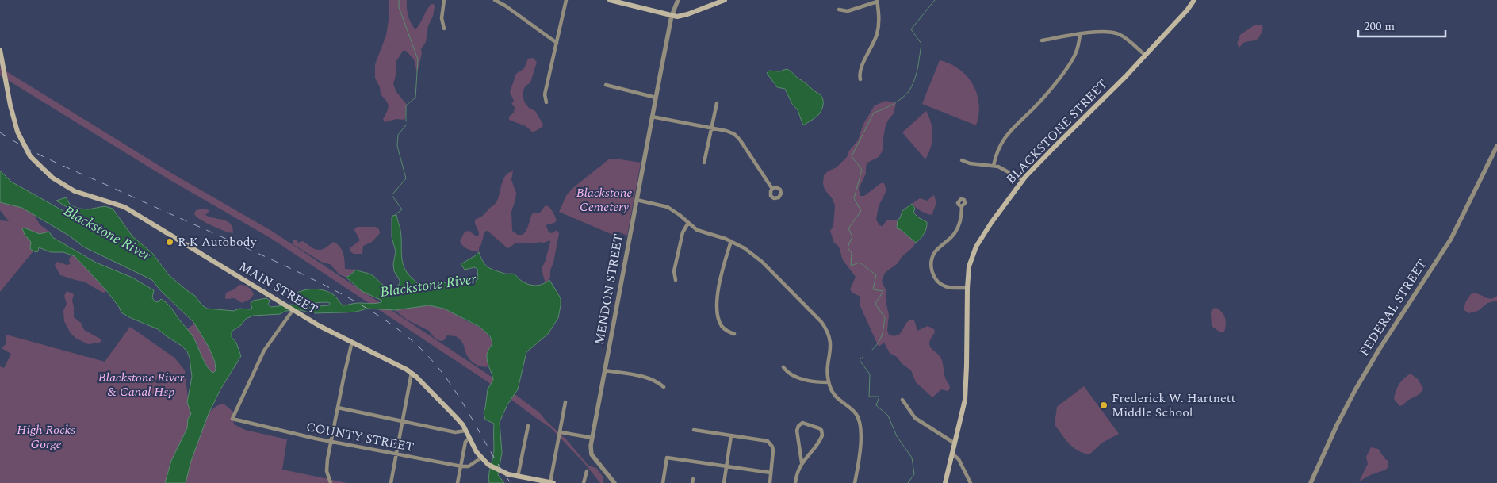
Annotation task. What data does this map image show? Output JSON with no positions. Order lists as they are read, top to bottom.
{
  "streets": {
    "main road": ["BLACKSTONE STREET", "MAIN STREET"],
    "street": ["MENDON STREET", "FEDERAL STREET", "COUNTY STREET"]
  },
  "crossings": [
    ["MAIN STREET", "COUNTY STREET"]
  ],
  "water": ["Blackstone River"],
  "parks": ["Blackstone Cemetery", "Blackstone River & Canal Hsp", "High Rocks Gorge"],
  "places": ["R K Autobody", "Frederick W. Hartnett Middle School"],
  "scale_bar": "200 m"
}
